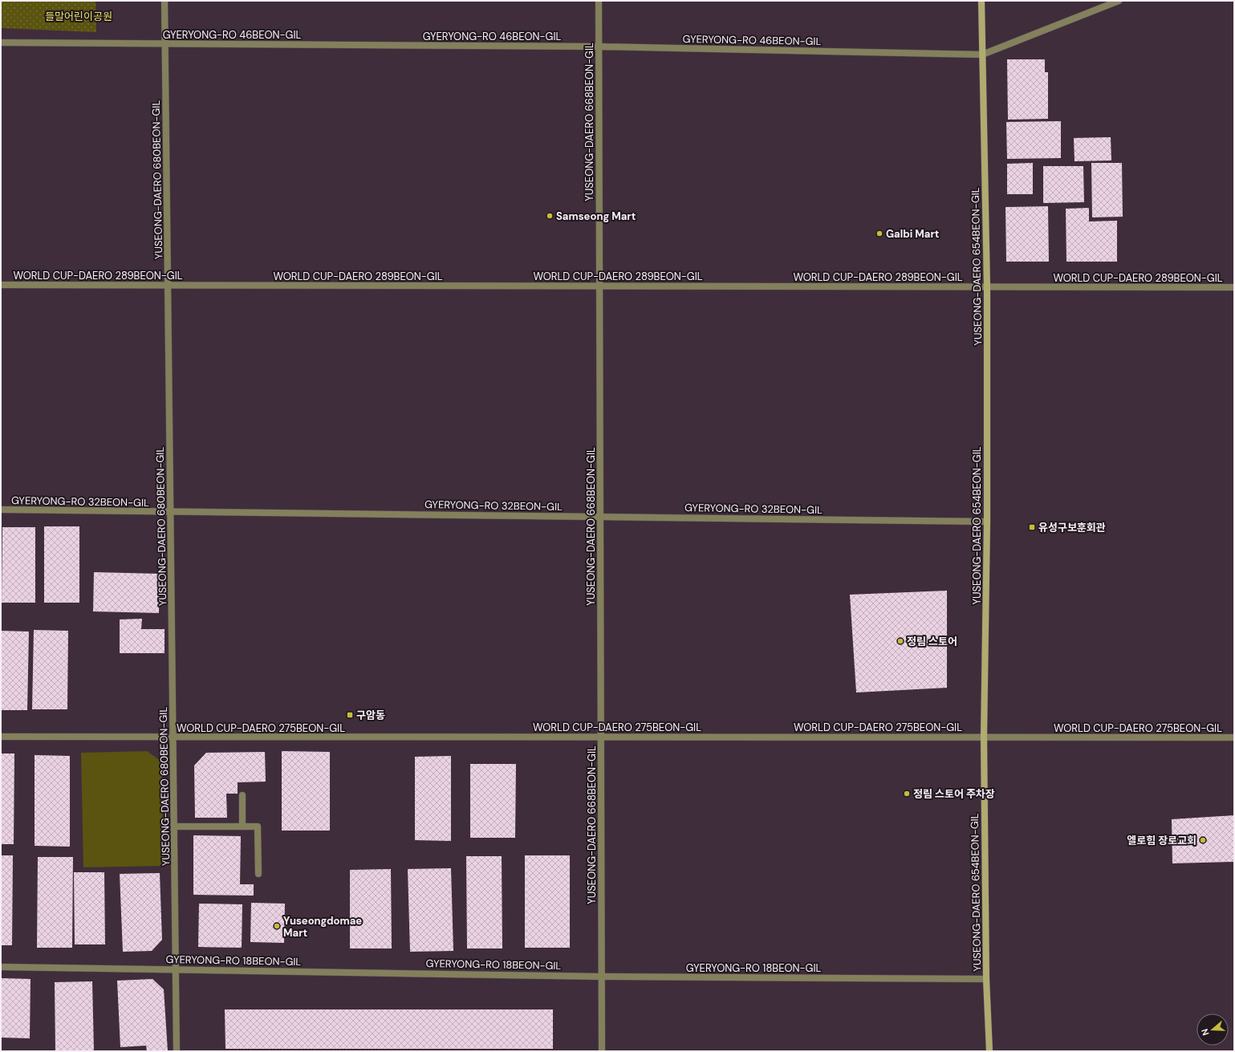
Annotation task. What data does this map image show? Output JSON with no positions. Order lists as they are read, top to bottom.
{
  "streets": {
    "street": [
      "GYERYONG-RO 46BEON-GIL",
      "YUSEONG-DAERO 668BEON-GIL",
      "YUSEONG-DAERO 680BEON-GIL",
      "YUSEONG-DAERO 654BEON-GIL",
      "WORLD CUP-DAERO 289BEON-GIL",
      "GYERYONG-RO 32BEON-GIL",
      "WORLD CUP-DAERO 275BEON-GIL",
      "GYERYONG-RO 18BEON-GIL"
    ]
  },
  "crossings": [
    ["GYERYONG-RO 46BEON-GIL", "YUSEONG-DAERO 668BEON-GIL"],
    ["GYERYONG-RO 46BEON-GIL", "YUSEONG-DAERO 680BEON-GIL"],
    ["GYERYONG-RO 46BEON-GIL", "YUSEONG-DAERO 654BEON-GIL"],
    ["YUSEONG-DAERO 668BEON-GIL", "WORLD CUP-DAERO 289BEON-GIL"],
    ["YUSEONG-DAERO 668BEON-GIL", "GYERYONG-RO 32BEON-GIL"],
    ["YUSEONG-DAERO 668BEON-GIL", "WORLD CUP-DAERO 275BEON-GIL"],
    ["YUSEONG-DAERO 668BEON-GIL", "GYERYONG-RO 18BEON-GIL"],
    ["YUSEONG-DAERO 680BEON-GIL", "WORLD CUP-DAERO 289BEON-GIL"],
    ["YUSEONG-DAERO 680BEON-GIL", "GYERYONG-RO 32BEON-GIL"],
    ["YUSEONG-DAERO 680BEON-GIL", "WORLD CUP-DAERO 275BEON-GIL"],
    ["YUSEONG-DAERO 680BEON-GIL", "GYERYONG-RO 18BEON-GIL"],
    ["YUSEONG-DAERO 654BEON-GIL", "WORLD CUP-DAERO 289BEON-GIL"],
    ["YUSEONG-DAERO 654BEON-GIL", "GYERYONG-RO 32BEON-GIL"],
    ["YUSEONG-DAERO 654BEON-GIL", "WORLD CUP-DAERO 275BEON-GIL"],
    ["YUSEONG-DAERO 654BEON-GIL", "GYERYONG-RO 18BEON-GIL"]
  ],
  "parks": ["들말어린이공원"],
  "places": {
    "other": [
      "Samseong Mart",
      "Galbi Mart",
      "정림 스토어",
      "정림 스토어 주차장",
      "엘로힘 장로교회",
      "Yuseongdomae Mart"
    ],
    "transit": ["유성구보훈회관", "구암동"]
  },
  "north": "left"
}
